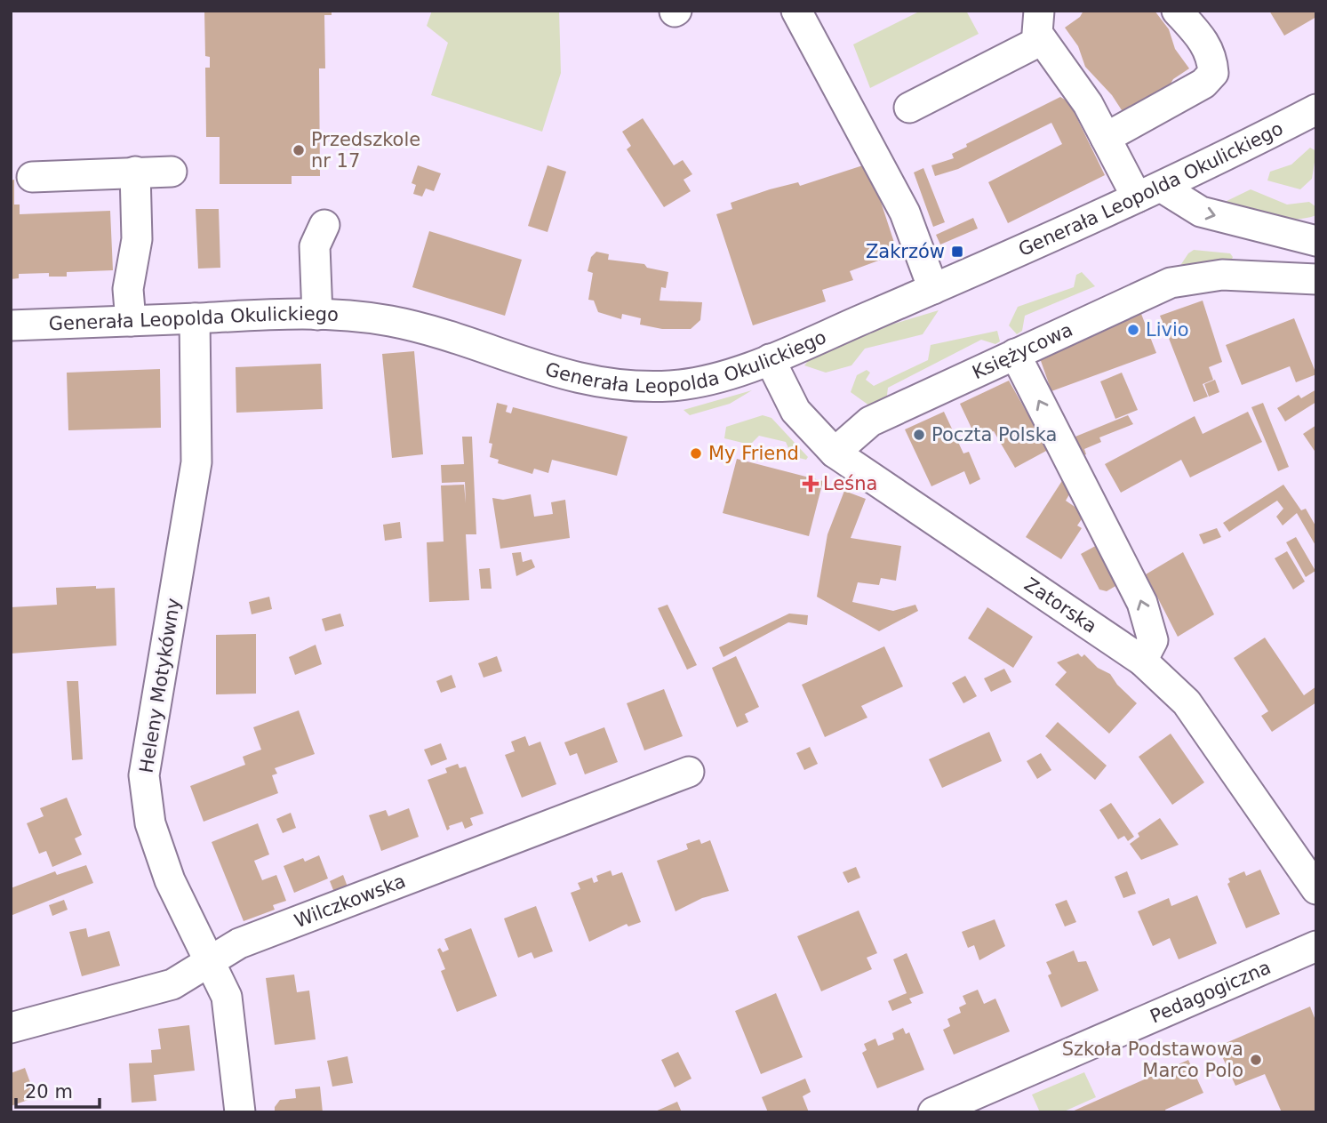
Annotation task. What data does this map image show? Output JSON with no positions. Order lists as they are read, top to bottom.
{
  "streets": {
    "street": [
      "Generała Leopolda Okulickiego",
      "Księżycowa",
      "Zatorska",
      "Heleny Motykówny",
      "Wilczkowska",
      "Pedagogiczna"
    ]
  },
  "crossings": [
    ["Generała Leopolda Okulickiego", "Zatorska"],
    ["Generała Leopolda Okulickiego", "Heleny Motykówny"],
    ["Księżycowa", "Zatorska"],
    ["Heleny Motykówny", "Wilczkowska"]
  ],
  "places": {
    "other": [
      "Przedszkole nr 17",
      "Livio",
      "Poczta Polska",
      "My Friend",
      "Szkoła Podstawowa Marco Polo"
    ],
    "transit": ["Zakrzów"],
    "health": ["Leśna"]
  },
  "scale_bar": "20 m"
}
